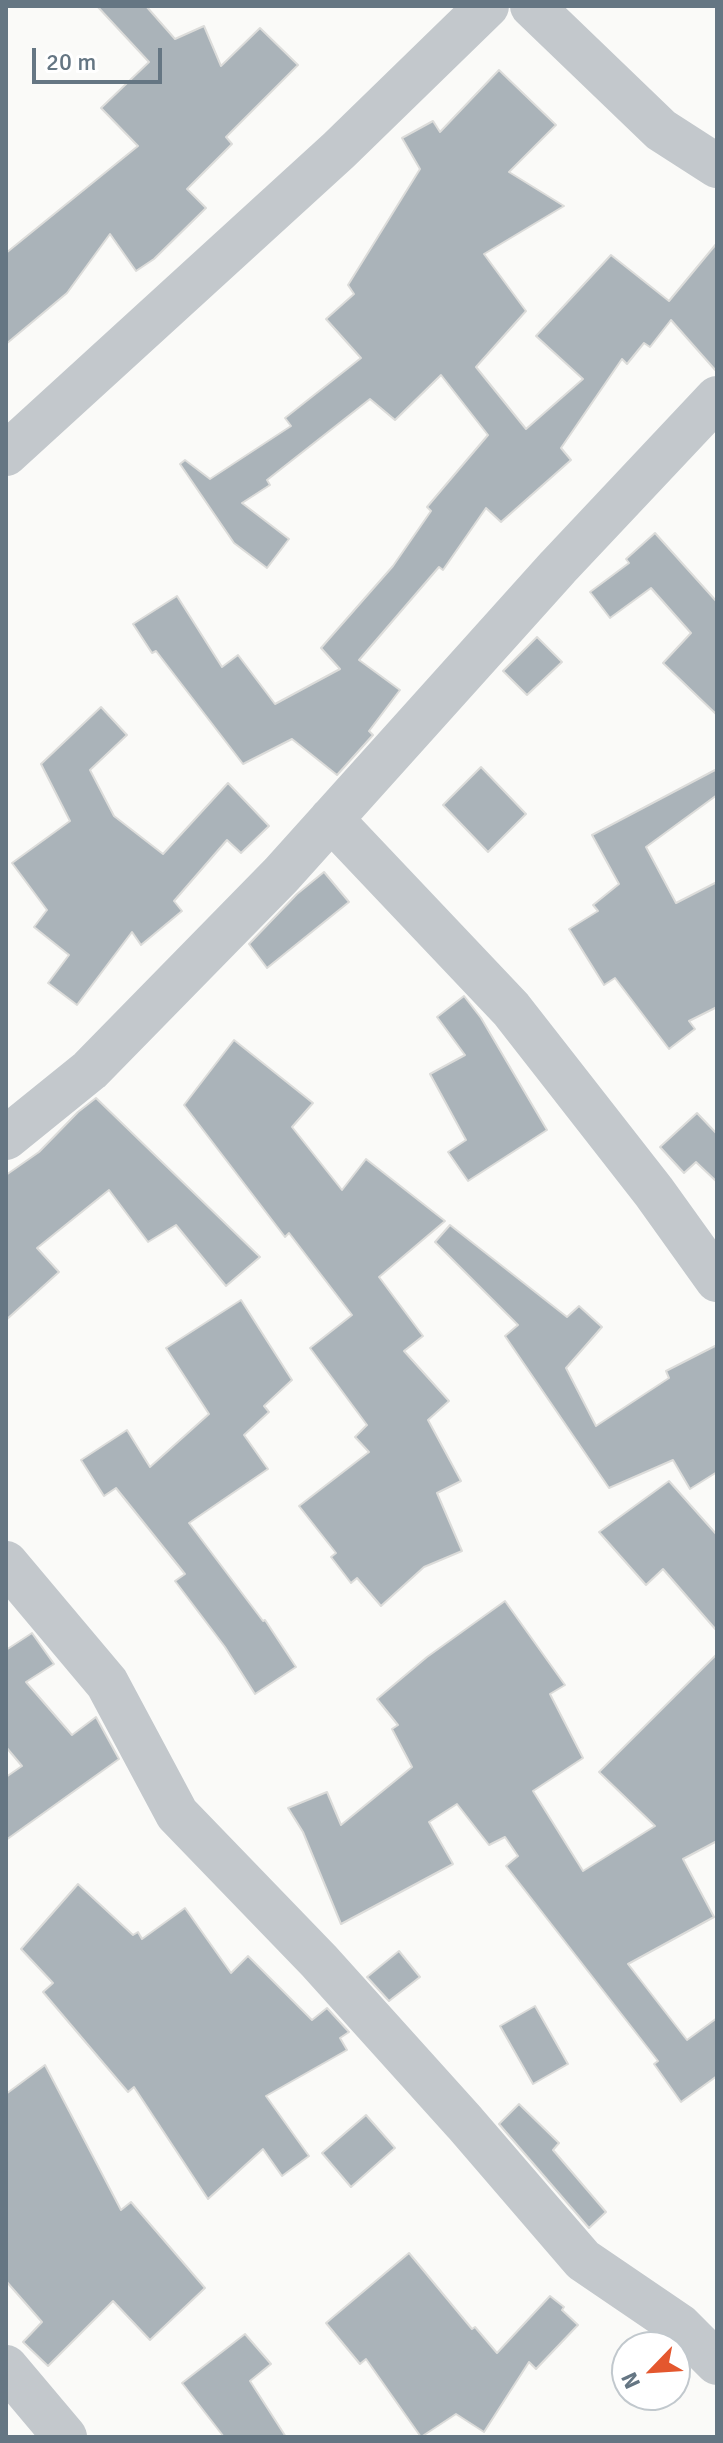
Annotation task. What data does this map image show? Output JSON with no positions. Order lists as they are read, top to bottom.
{
  "scale_bar": "20 m",
  "north": "bottom left"
}
